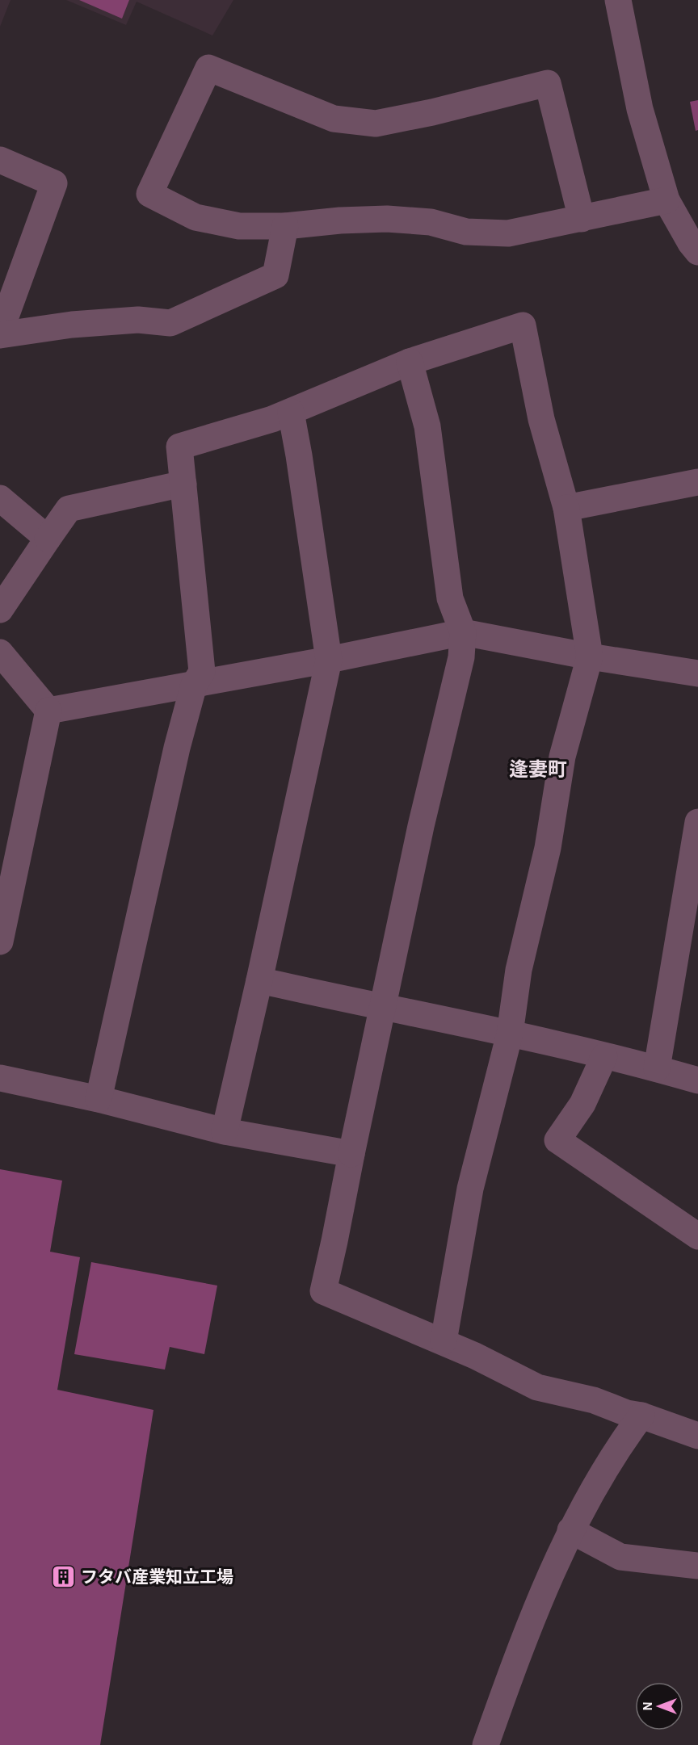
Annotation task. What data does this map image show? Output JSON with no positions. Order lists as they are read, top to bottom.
{
  "districts": ["逢妻町"],
  "places": {
    "building": ["フタバ産業知立工場"]
  },
  "north": "left"
}
